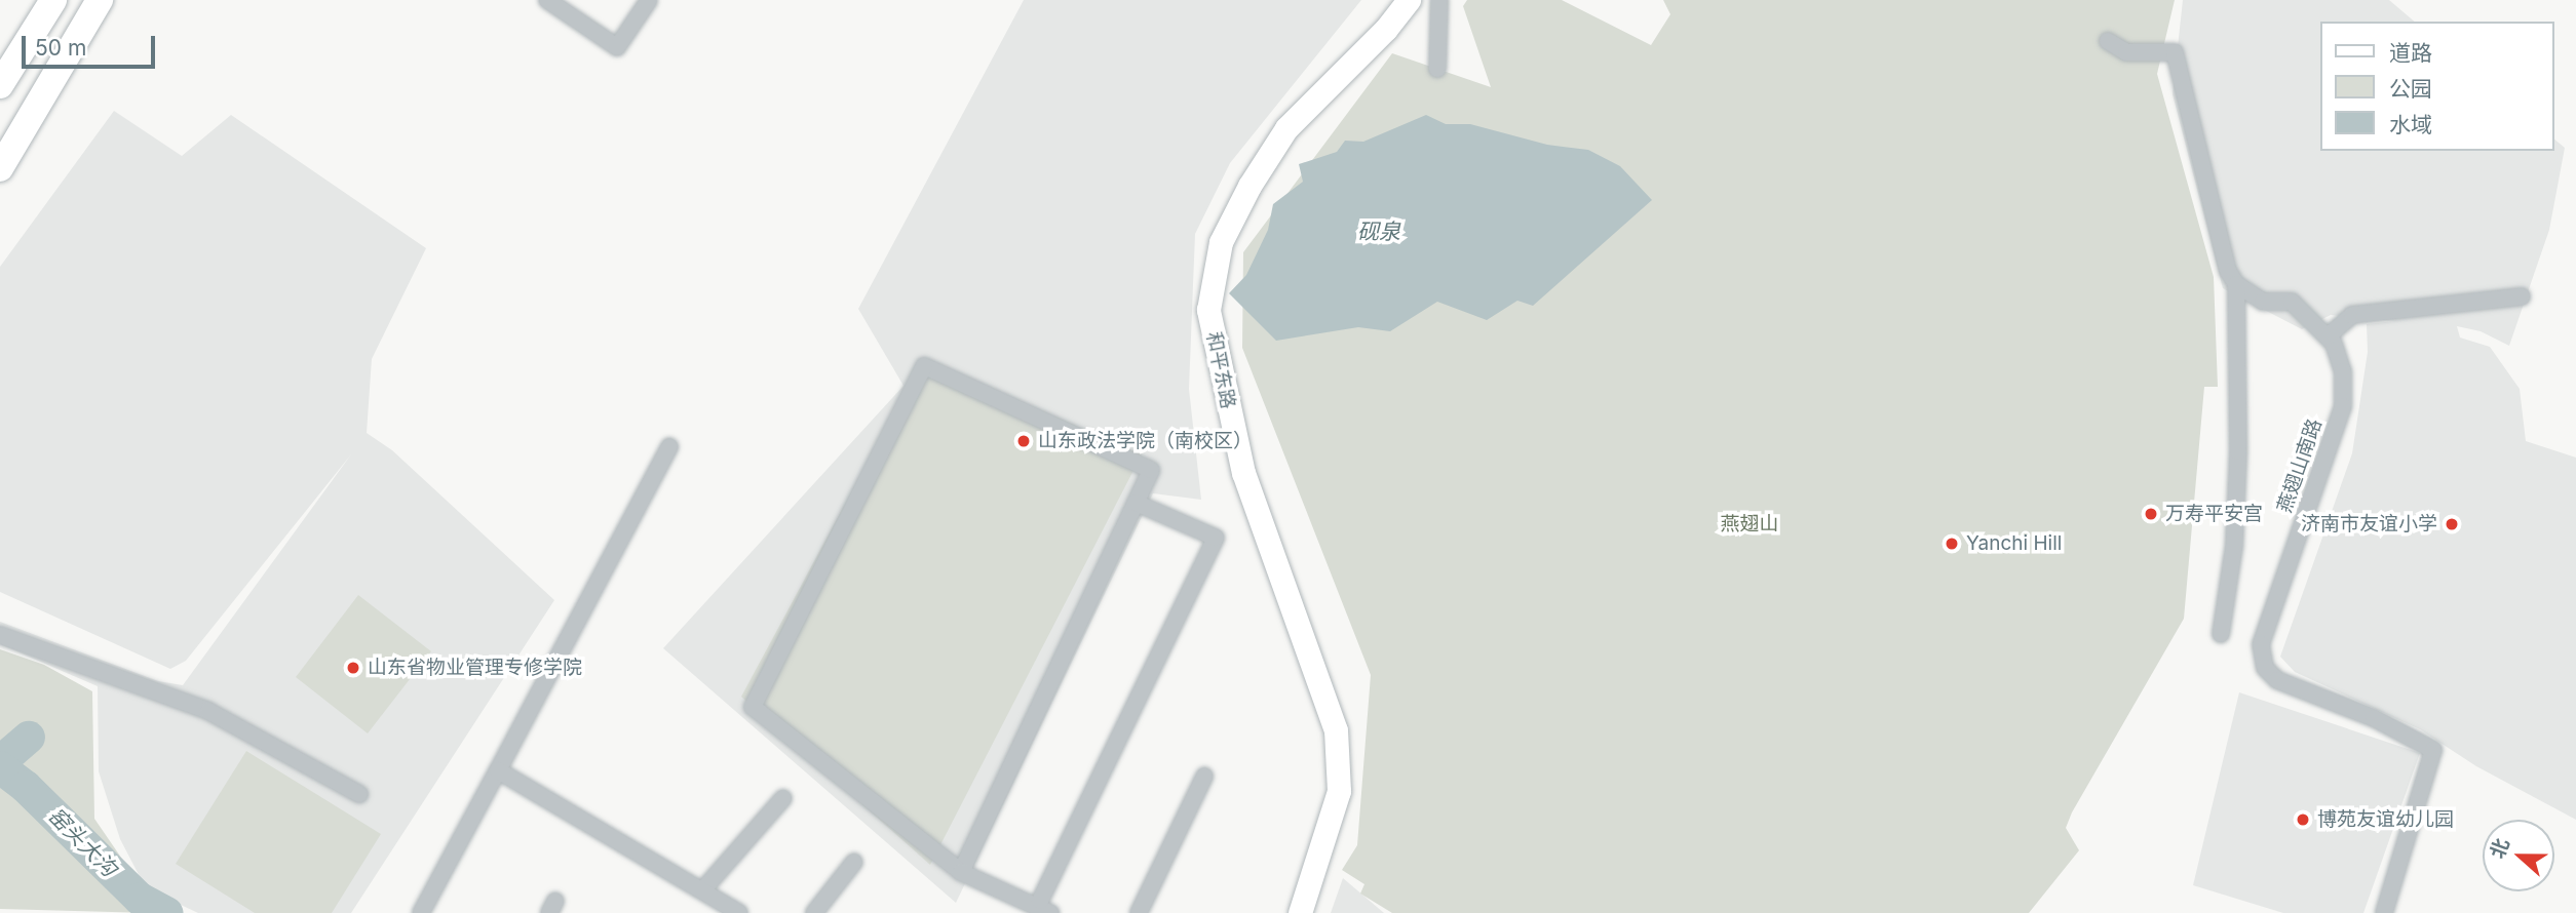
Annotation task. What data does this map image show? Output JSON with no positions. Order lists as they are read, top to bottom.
{
  "streets": {
    "main road": ["和平东路"],
    "street": ["燕翅山南路"]
  },
  "water": ["砚泉", "窑头大沟"],
  "parks": ["燕翅山"],
  "places": [
    "山东政法学院（南校区）",
    "万寿平安宫",
    "济南市友谊小学",
    "Yanchi Hill",
    "山东省物业管理专修学院",
    "博苑友谊幼儿园"
  ],
  "legend": ["道路", "公园", "水域"],
  "scale_bar": "50 m",
  "north": "left"
}
